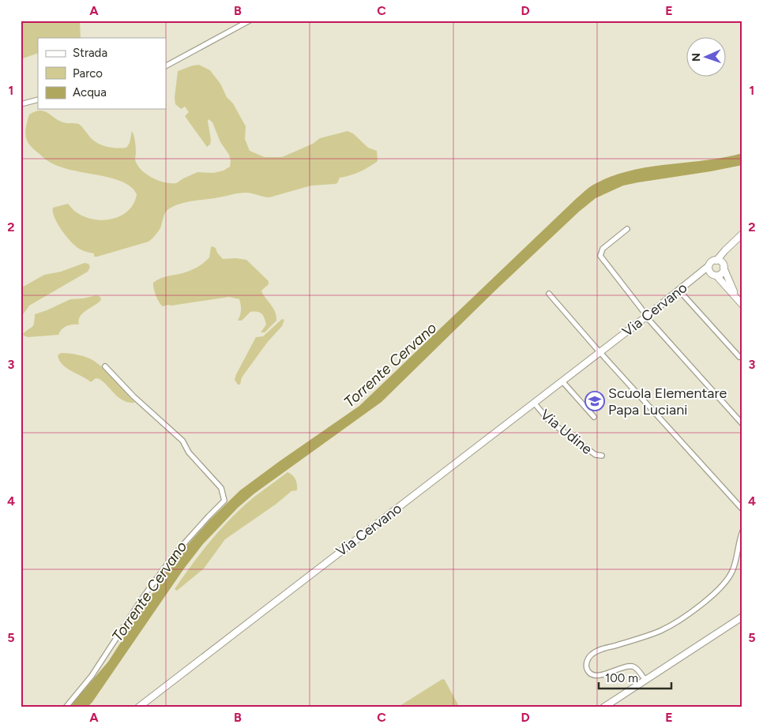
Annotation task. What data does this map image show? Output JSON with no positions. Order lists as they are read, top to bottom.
{
  "streets": {
    "main road": ["Via Cervano"],
    "street": ["Via Udine"]
  },
  "crossings": [
    ["Via Cervano", "Via Udine"]
  ],
  "water": ["Torrente Cervano"],
  "places": {
    "school or university": ["Scuola Elementare Papa Luciani"]
  },
  "legend": ["Strada", "Parco", "Acqua"],
  "scale_bar": "100 m",
  "north": "left",
  "grid": {
    "columns": [
      "A",
      "B",
      "C",
      "D",
      "E"
    ],
    "rows": [
      "1",
      "2",
      "3",
      "4",
      "5"
    ]
  }
}
